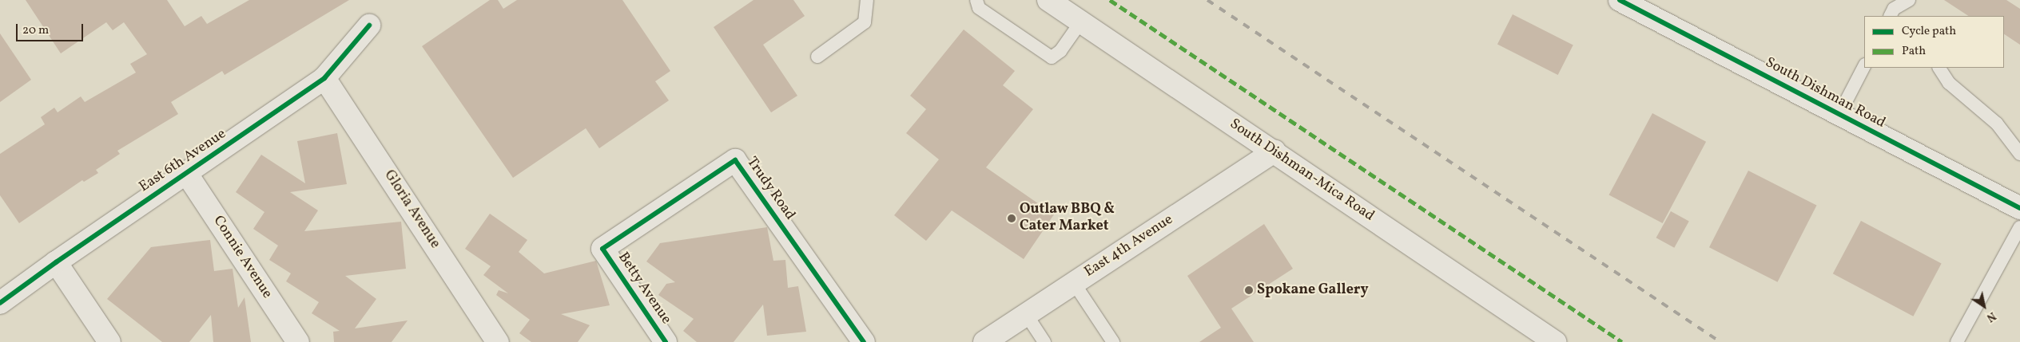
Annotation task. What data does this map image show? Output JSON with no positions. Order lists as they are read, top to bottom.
{
  "streets": {
    "street": [
      "South Dishman Road",
      "East 6th Avenue",
      "South Dishman-Mica Road",
      "Trudy Road",
      "Gloria Avenue",
      "East 4th Avenue",
      "Connie Avenue",
      "Betty Avenue"
    ]
  },
  "crossings": [
    ["East 6th Avenue", "Gloria Avenue"],
    ["East 6th Avenue", "Connie Avenue"],
    ["South Dishman-Mica Road", "East 4th Avenue"],
    ["Trudy Road", "Betty Avenue"]
  ],
  "places": ["Outlaw BBQ & Cater Market", "Spokane Gallery"],
  "legend": ["Cycle path", "Path"],
  "scale_bar": "20 m",
  "north": "bottom right"
}
